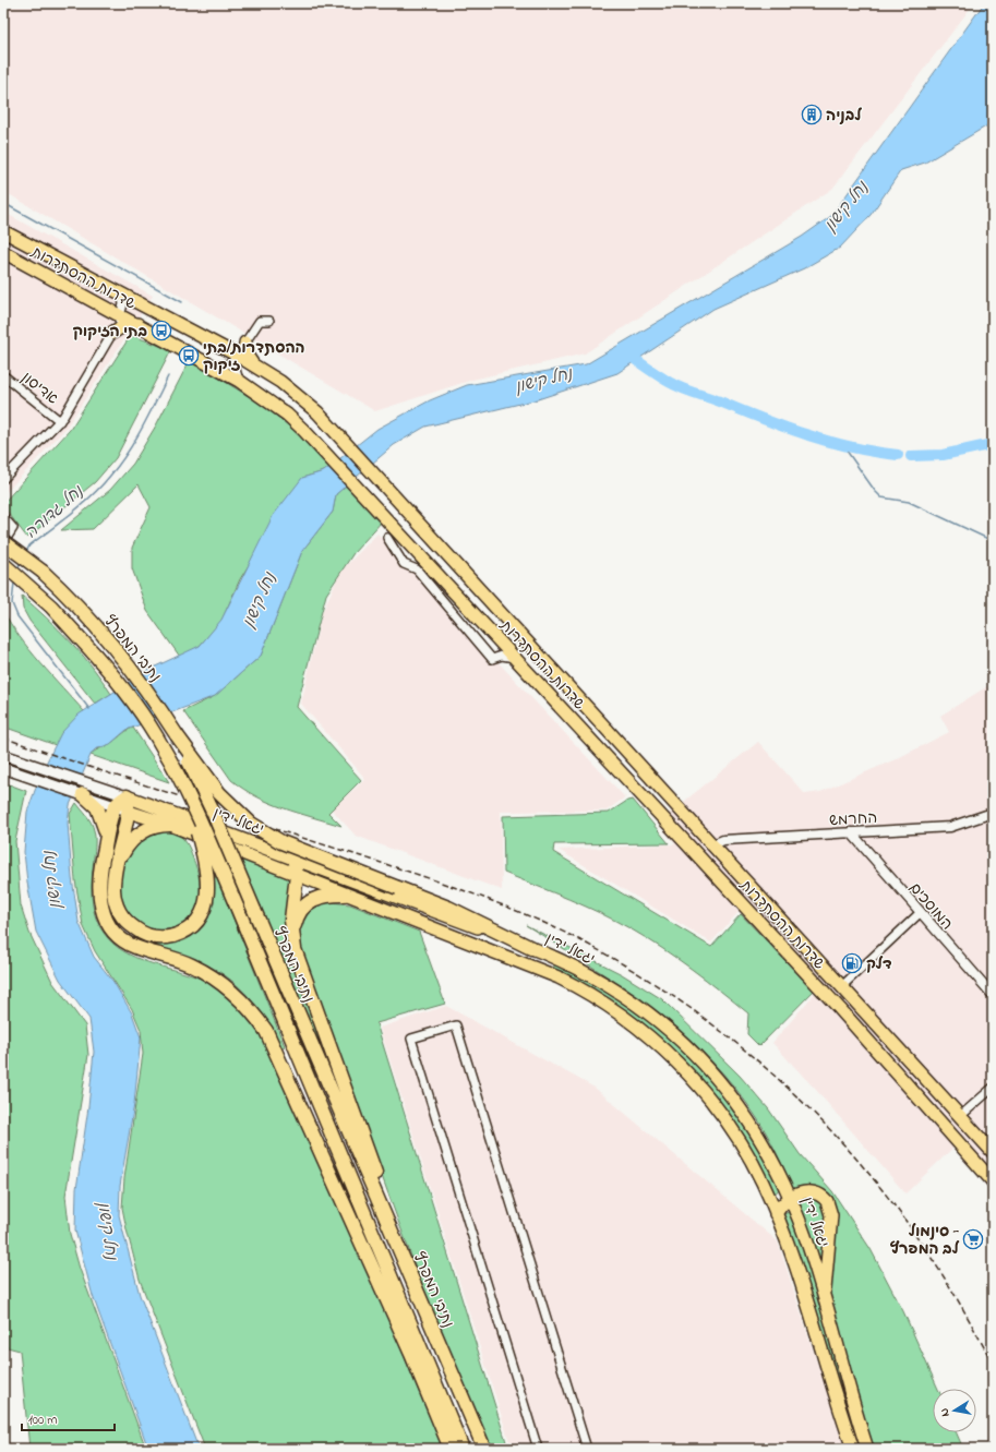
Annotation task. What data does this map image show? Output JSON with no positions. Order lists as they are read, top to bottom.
{
  "streets": {
    "highway": ["שדרות ההסתדרות", "נתיבי המפרץ", "יגאל ידין"],
    "street": ["אדיסון", "החרמש", "המוסכים"]
  },
  "crossings": [
    ["שדרות ההסתדרות", "החרמש"],
    ["החרמש", "המוסכים"]
  ],
  "water": ["נחל קישון", "נחל גדורה"],
  "places": {
    "building": ["לבניה"],
    "bus stop": ["בתי הזיקוק", "ההסתדרות/בתי זיקוק"],
    "fuel station": ["דלק"],
    "supermarket": ["סינמול - לב המפרץ"]
  },
  "scale_bar": "100 m",
  "north": "left"
}
